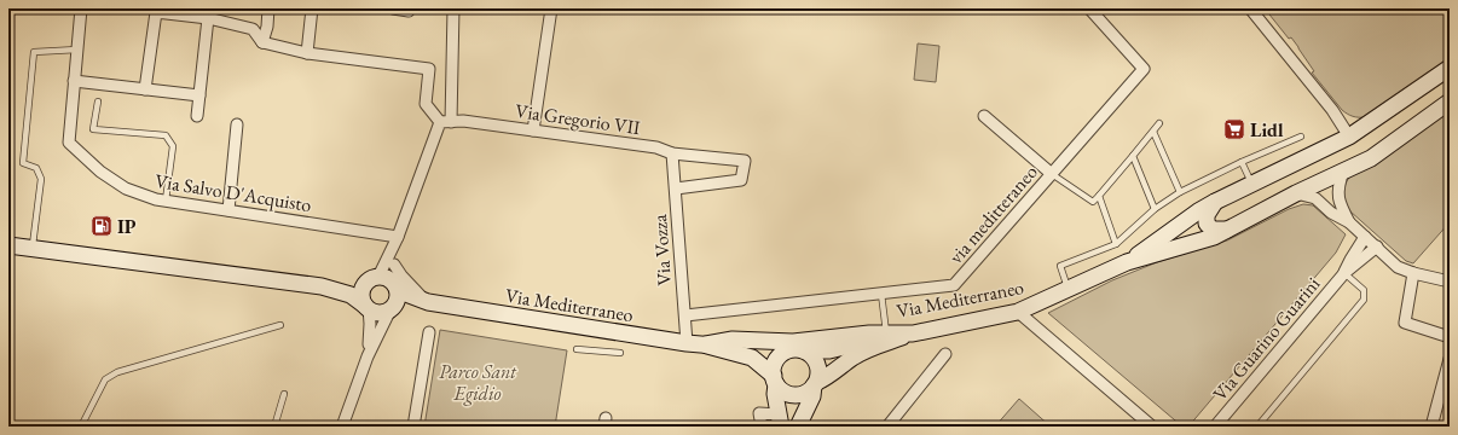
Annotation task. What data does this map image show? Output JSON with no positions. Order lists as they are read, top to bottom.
{
  "streets": {
    "main road": ["Via Mediterraneo"],
    "street": [
      "Via Gregorio VII",
      "Via Salvo D'Acquisto",
      "via meditteraneo",
      "Via Vozza",
      "Via Guarino Guarini"
    ]
  },
  "crossings": [
    ["Via Gregorio VII", "Via Vozza"],
    ["via meditteraneo", "Via Vozza"],
    ["Via Vozza", "Via Mediterraneo"]
  ],
  "parks": ["Parco Sant Egidio"],
  "places": {
    "supermarket": ["Lidl"],
    "fuel station": ["IP"]
  }
}
